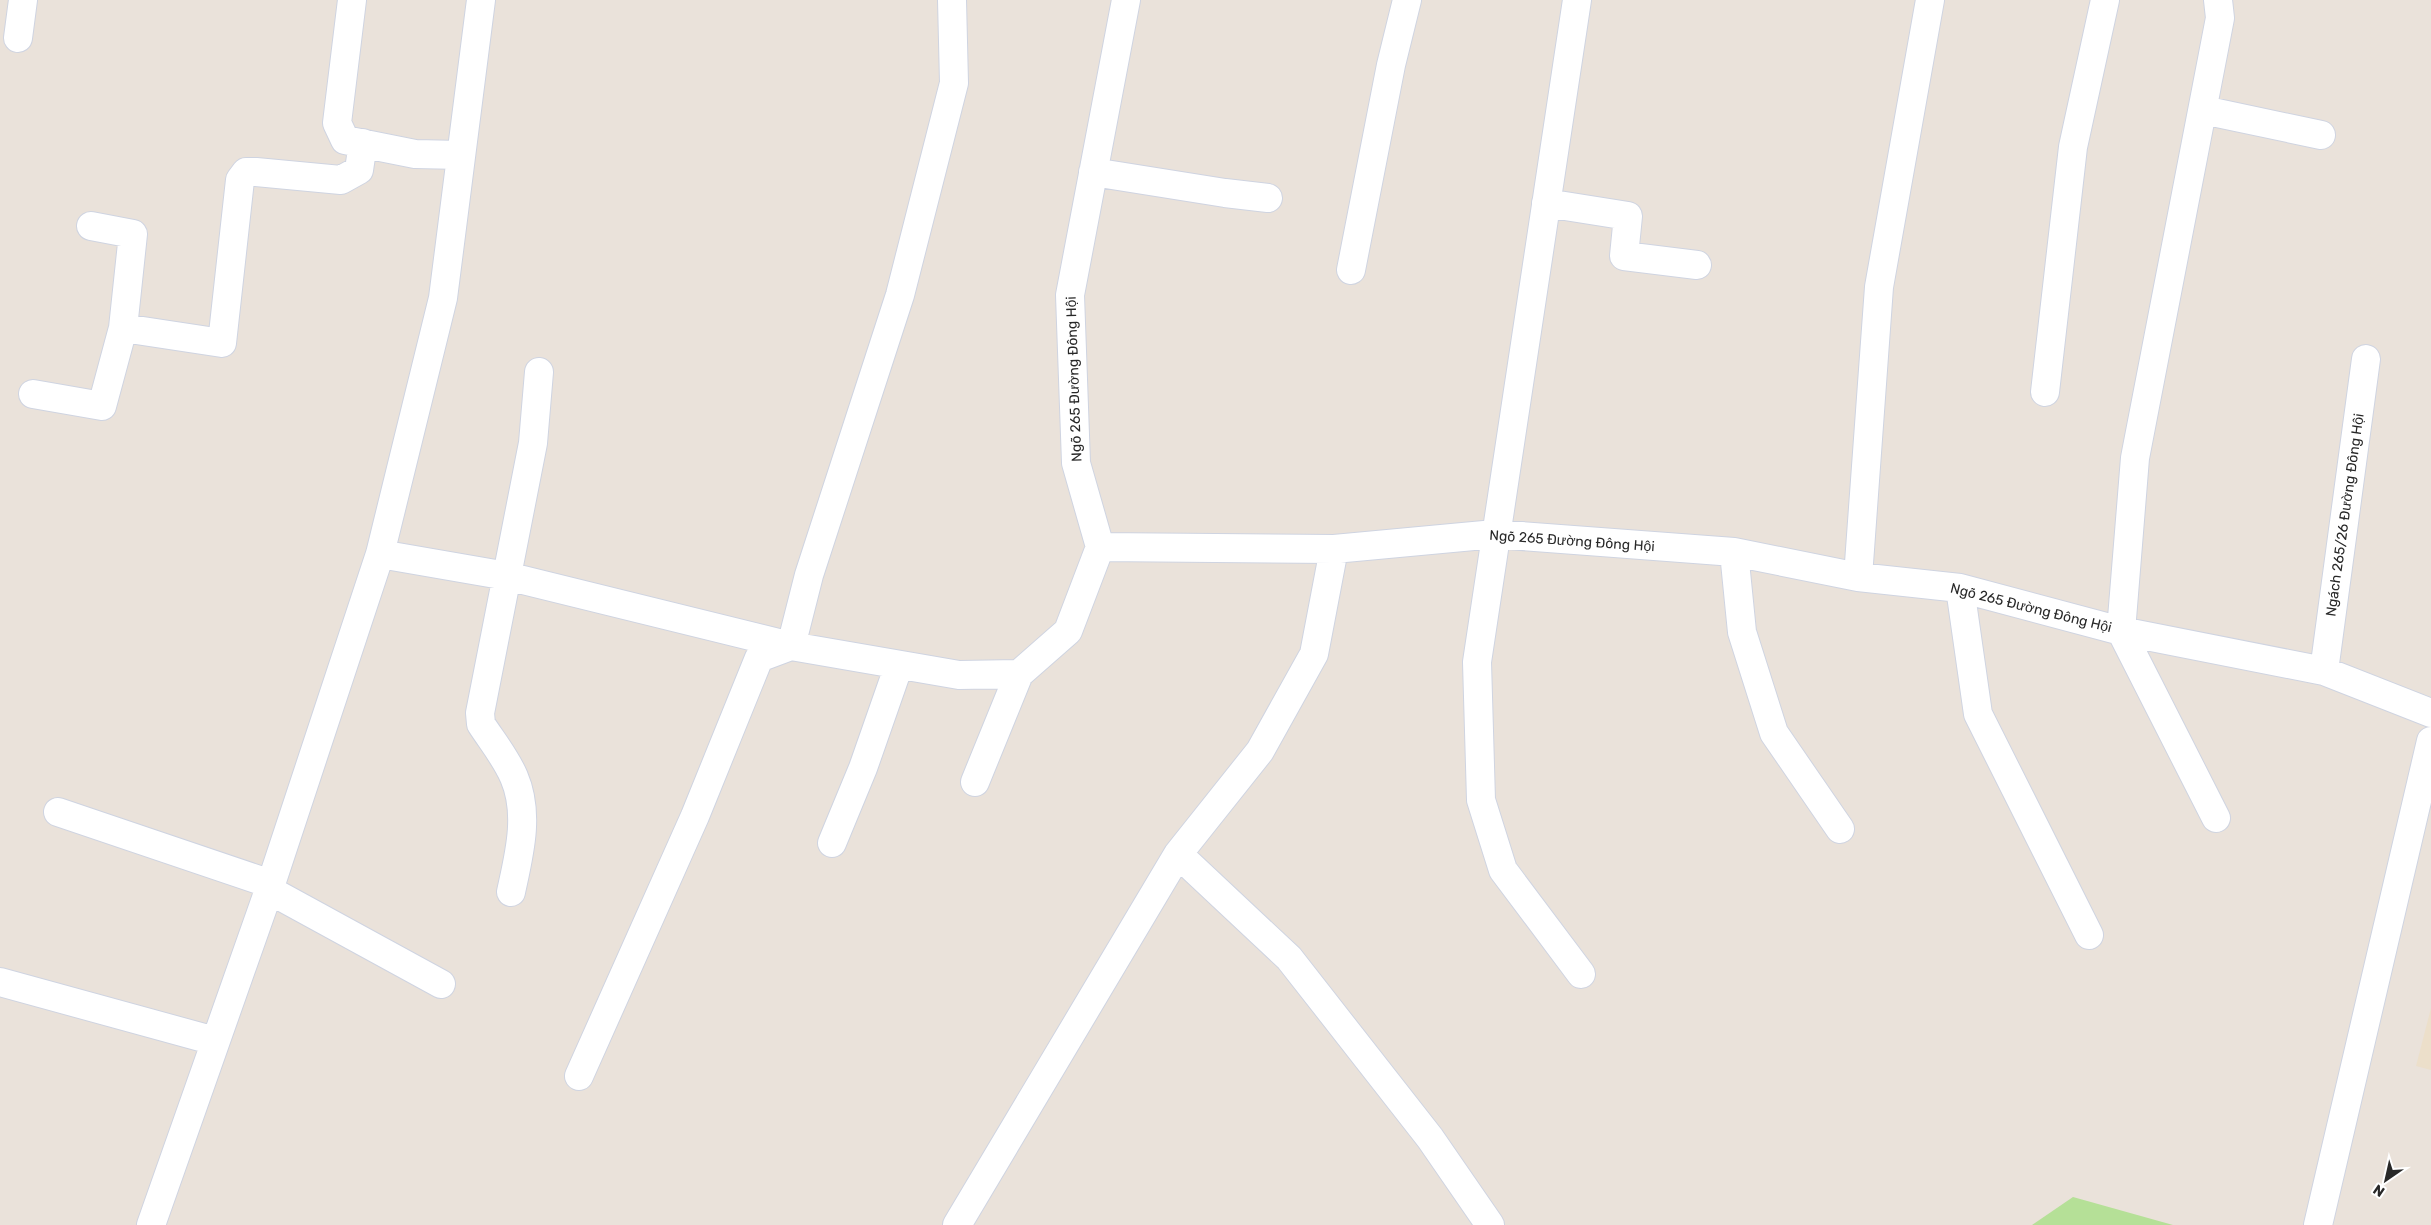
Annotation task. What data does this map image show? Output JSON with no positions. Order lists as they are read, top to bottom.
{
  "streets": {
    "street": ["Ngõ 265 Đường Đông Hội", "Ngách 265/26 Đường Đông Hội"]
  },
  "crossings": [
    ["Ngõ 265 Đường Đông Hội", "Ngách 265/26 Đường Đông Hội"]
  ],
  "north": "bottom left"
}
